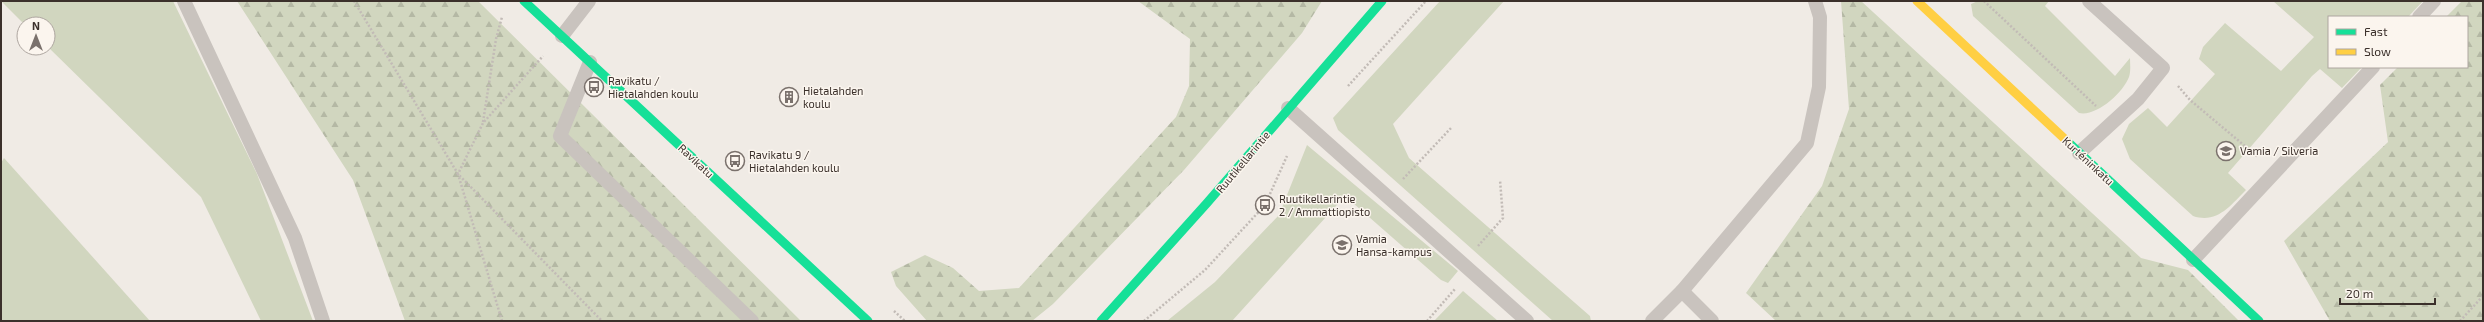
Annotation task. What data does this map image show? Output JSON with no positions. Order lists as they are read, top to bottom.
{
  "streets": {
    "street": ["Ravikatu", "Kurténinkatu", "Ruutikellarintie"]
  },
  "places": {
    "bus stop": ["Ravikatu / Hietalahden koulu", "Ravikatu 9 / Hietalahden koulu", "Ruutikellarintie 2 / Ammattiopisto"],
    "building": ["Hietalahden koulu"],
    "school or university": ["Vamia / Silveria", "Vamia Hansa-kampus"]
  },
  "legend": ["Fast", "Slow"],
  "scale_bar": "20 m",
  "north": "top"
}
